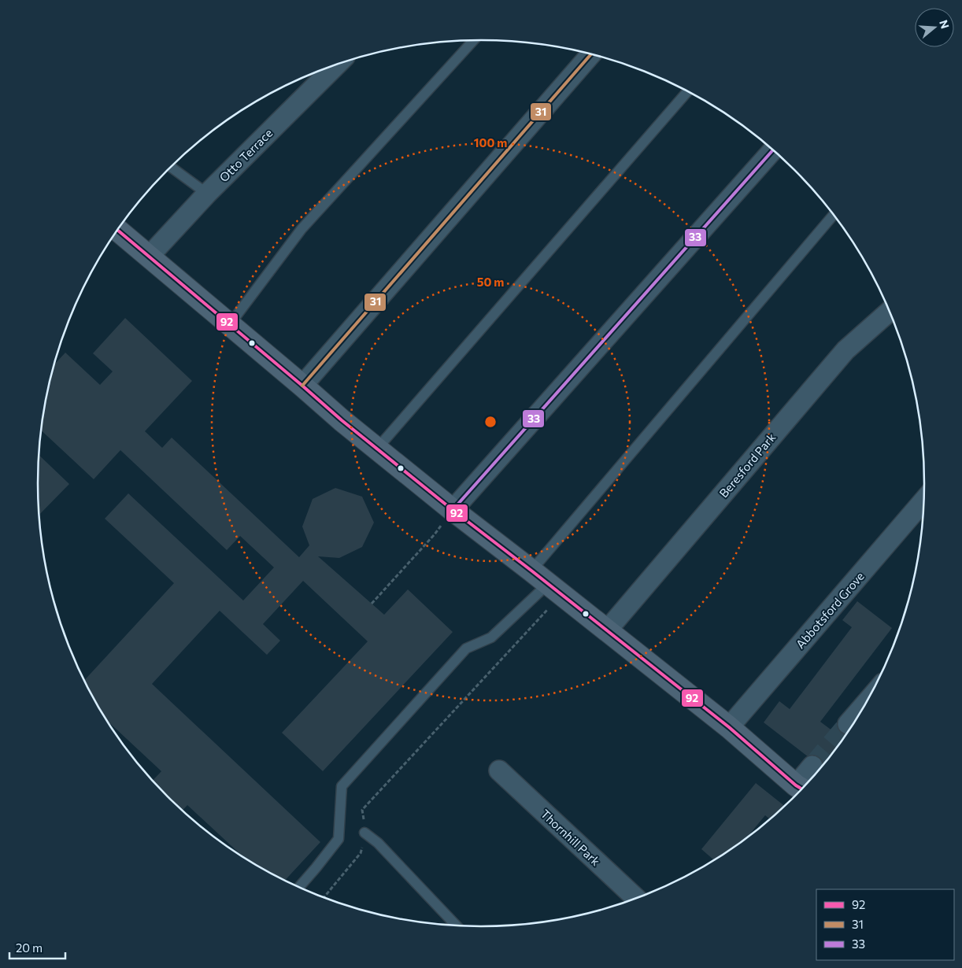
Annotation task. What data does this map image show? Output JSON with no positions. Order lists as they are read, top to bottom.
{
  "streets": {
    "street": [
      "Otto Terrace",
      "Beresford Park",
      "Abbotsford Grove",
      "Thornhill Park"
    ]
  },
  "lines": ["transit line 31", "transit line 33", "transit line 92"],
  "legend": ["92", "31", "33"],
  "scale_bar": "20 m",
  "north": "right",
  "rings": ["100 m", "50 m"]
}
